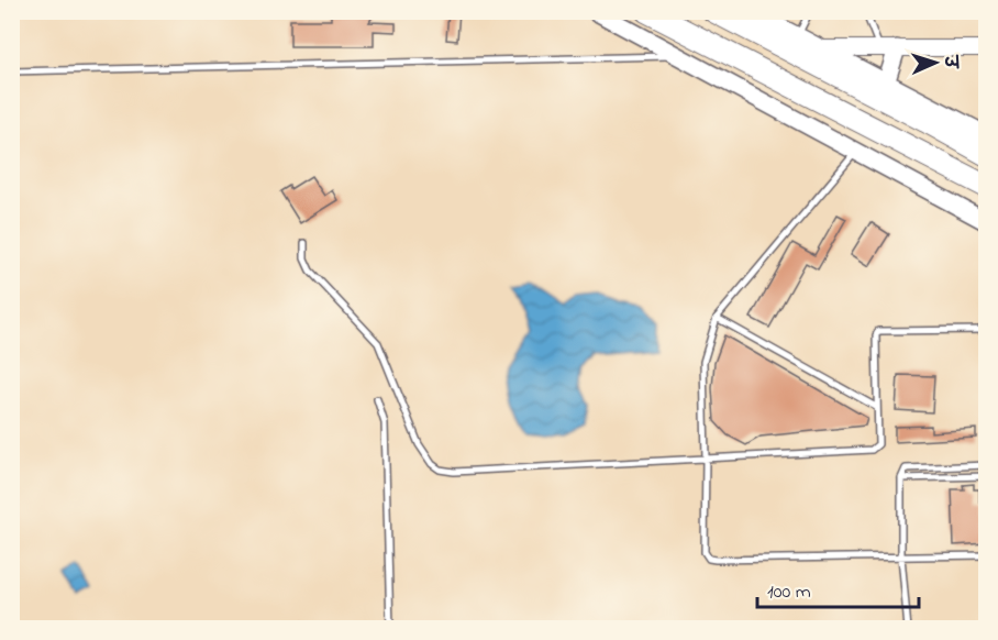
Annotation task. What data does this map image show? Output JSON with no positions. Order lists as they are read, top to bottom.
{
  "scale_bar": "100 m",
  "north": "right"
}
